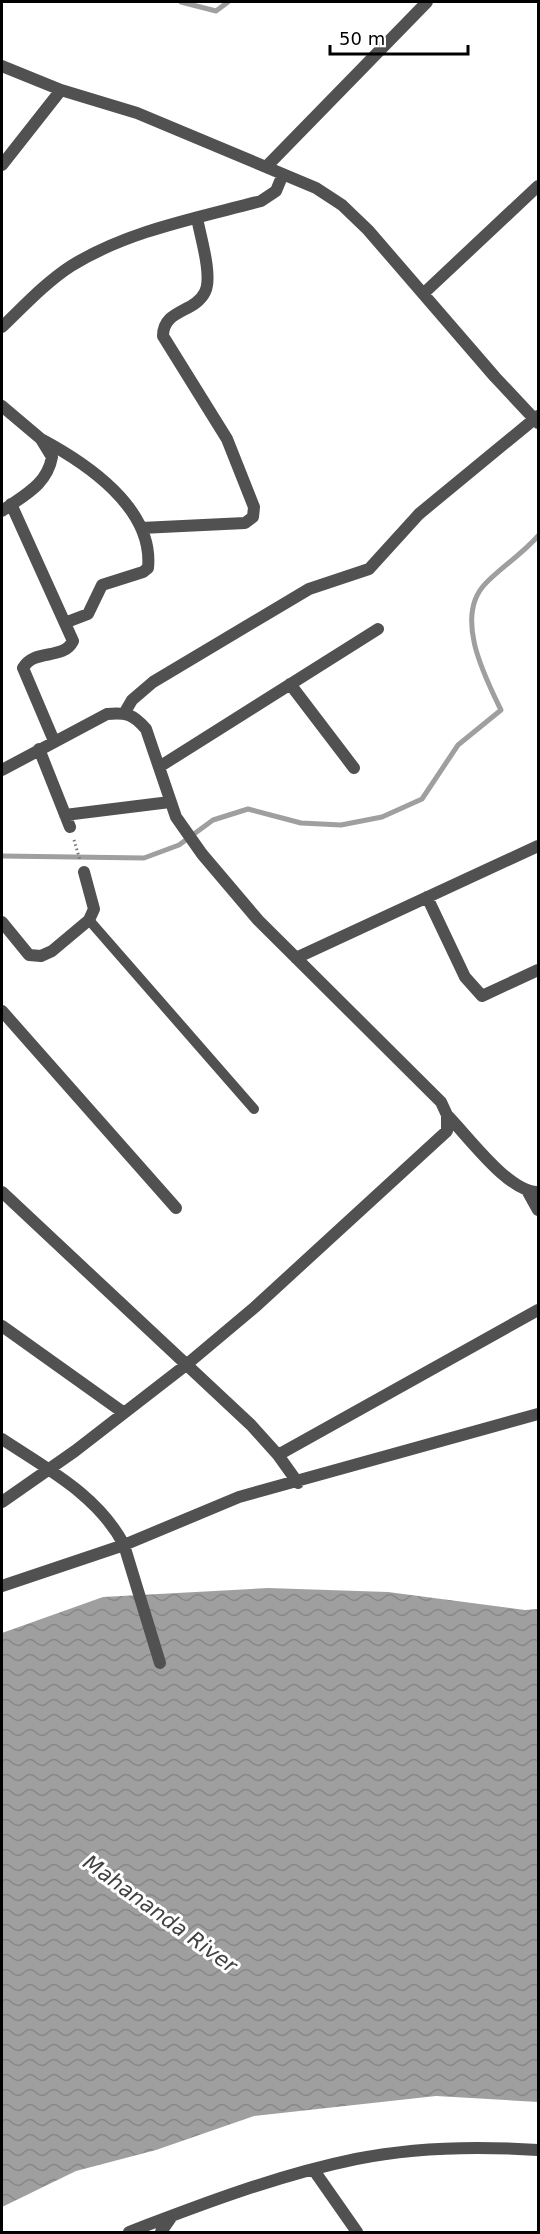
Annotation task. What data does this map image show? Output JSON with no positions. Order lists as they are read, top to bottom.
{
  "water": ["Mahananda River"],
  "scale_bar": "50 m"
}
